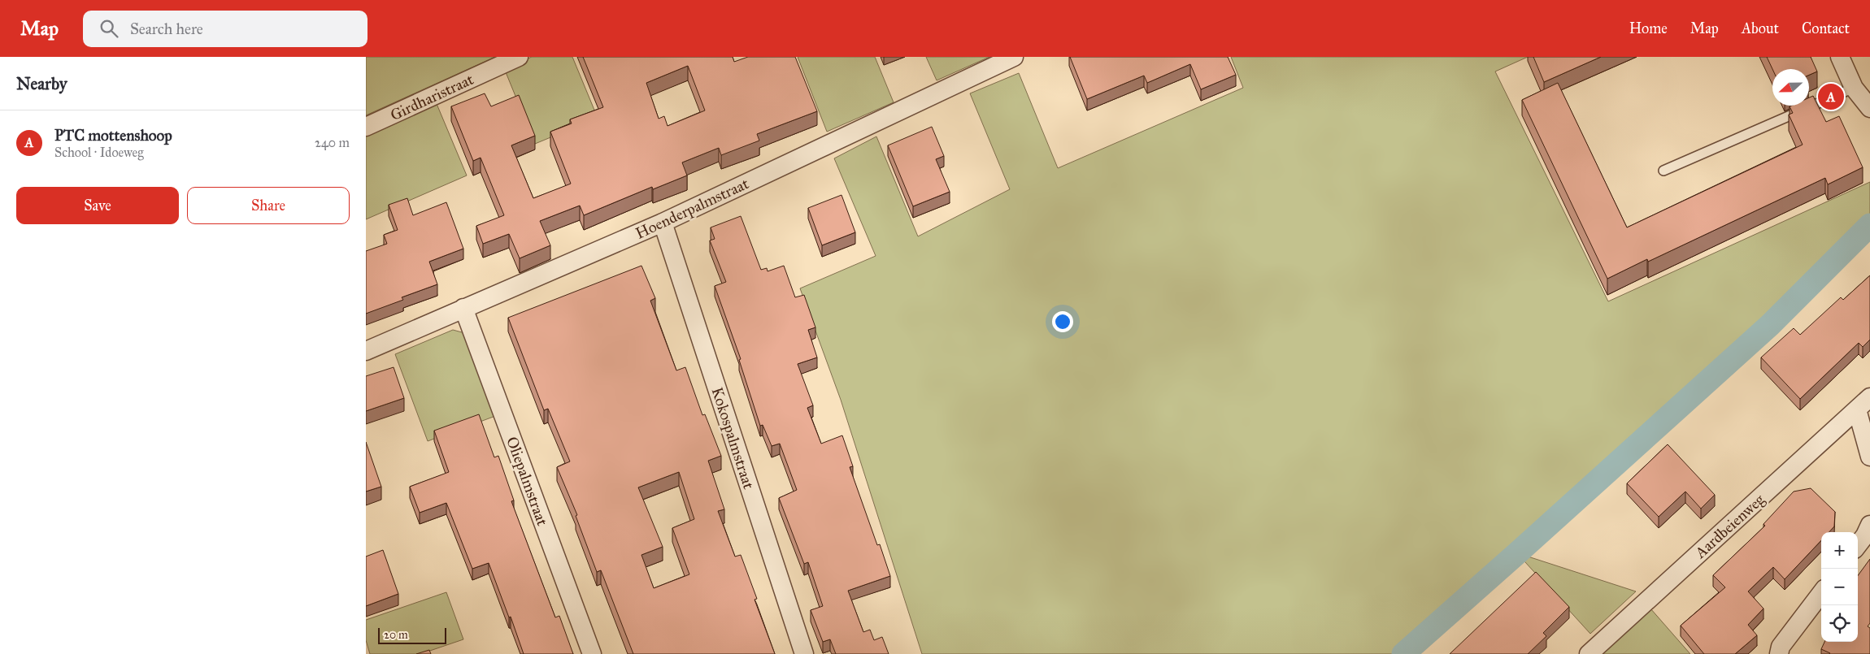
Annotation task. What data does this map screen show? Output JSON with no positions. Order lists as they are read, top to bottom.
{
  "streets": {
    "street": [
      "Girdharistraat",
      "Hoenderpalmstraat",
      "Kokospalmstraat",
      "Oliepalmstraat",
      "Aardbeienweg"
    ]
  },
  "crossings": [
    ["Hoenderpalmstraat", "Kokospalmstraat"],
    ["Hoenderpalmstraat", "Oliepalmstraat"]
  ],
  "scale_bar": "20 m",
  "north": "left",
  "page": {
    "header": "Map",
    "search": "Search here",
    "nav": [
      "Home",
      "Map",
      "About",
      "Contact"
    ],
    "heading": "Nearby",
    "pins": "A",
    "list": [
      {
        "mark": "A",
        "name": "PTC mottenshoop",
        "note": "School · Idoeweg",
        "value": "240 m"
      }
    ],
    "buttons": ["Save", "Share"],
    "map_buttons": ["+", "−"],
    "scale": "20 m"
  }
}
